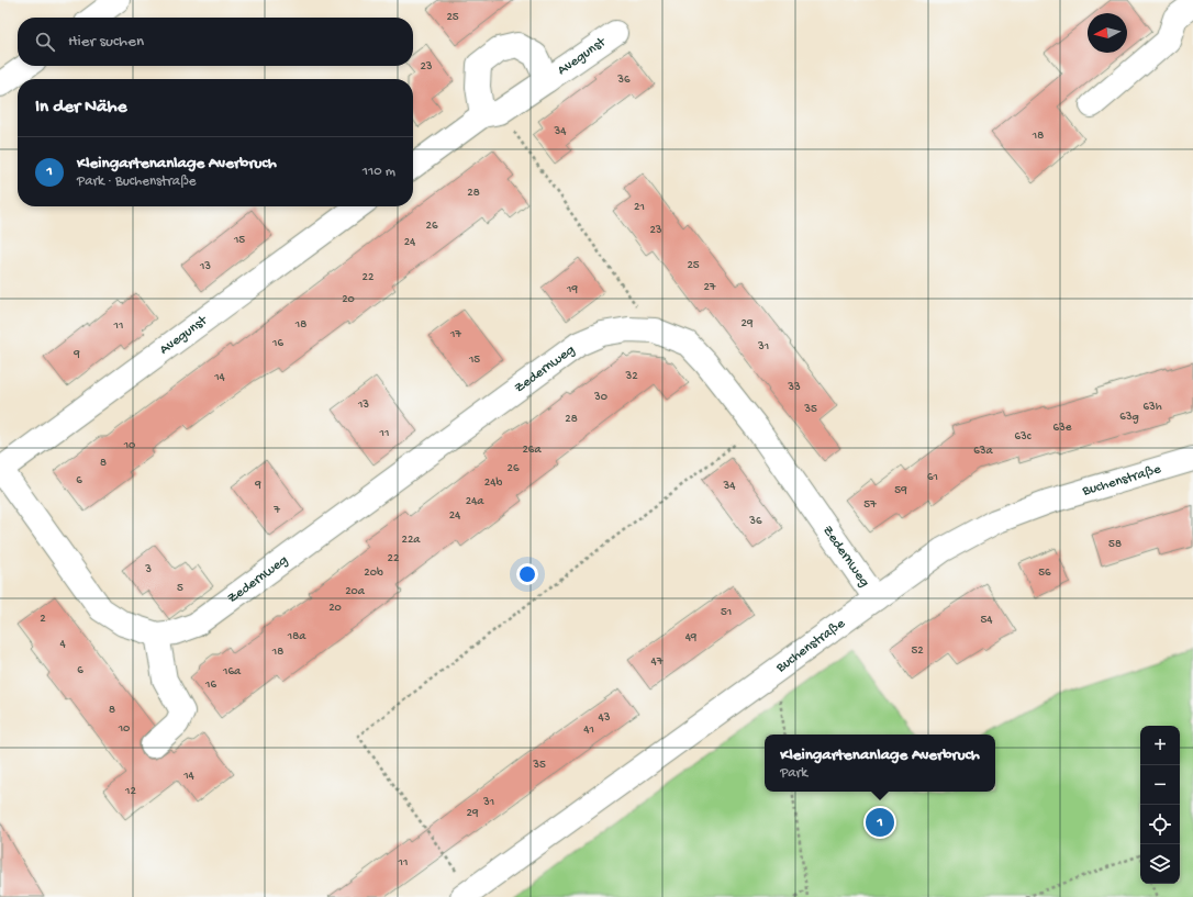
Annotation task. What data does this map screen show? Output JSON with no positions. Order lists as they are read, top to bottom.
{
  "streets": {
    "street": ["Avegunst", "Zedernweg", "Buchenstraße"]
  },
  "crossings": [
    ["Avegunst", "Zedernweg"],
    ["Zedernweg", "Buchenstraße"]
  ],
  "house_numbers": [
    "25",
    "23",
    "36",
    "34",
    "18",
    "28",
    "21",
    "26",
    "23",
    "15",
    "24",
    "25",
    "13",
    "22",
    "27",
    "19",
    "20",
    "29",
    "18",
    "11",
    "17",
    "16",
    "31",
    "9",
    "15",
    "32",
    "14",
    "33",
    "30",
    "13",
    "63h",
    "35",
    "63g",
    "28",
    "63e",
    "11",
    "63c",
    "10",
    "26a",
    "63a",
    "8",
    "26",
    "61",
    "6",
    "24b",
    "9",
    "34",
    "59",
    "24a",
    "57",
    "7",
    "24",
    "36",
    "22a",
    "58",
    "22",
    "3",
    "20b",
    "56",
    "5",
    "20a",
    "20",
    "51",
    "2",
    "54",
    "18a",
    "49",
    "4",
    "52",
    "18",
    "47",
    "6",
    "16a",
    "16",
    "8",
    "43",
    "10",
    "41",
    "35",
    "14",
    "12",
    "31",
    "29",
    "11"
  ],
  "north": "left",
  "page": {
    "search": "Hier suchen",
    "heading": "In der Nähe",
    "list": [
      {
        "mark": "1",
        "name": "Kleingartenanlage Averbruch",
        "note": "Park · Buchenstraße",
        "value": "110 m"
      }
    ],
    "map_buttons": ["+", "−"],
    "popup": ["Kleingartenanlage Averbruch", "Park"],
    "pins": "1"
  }
}
